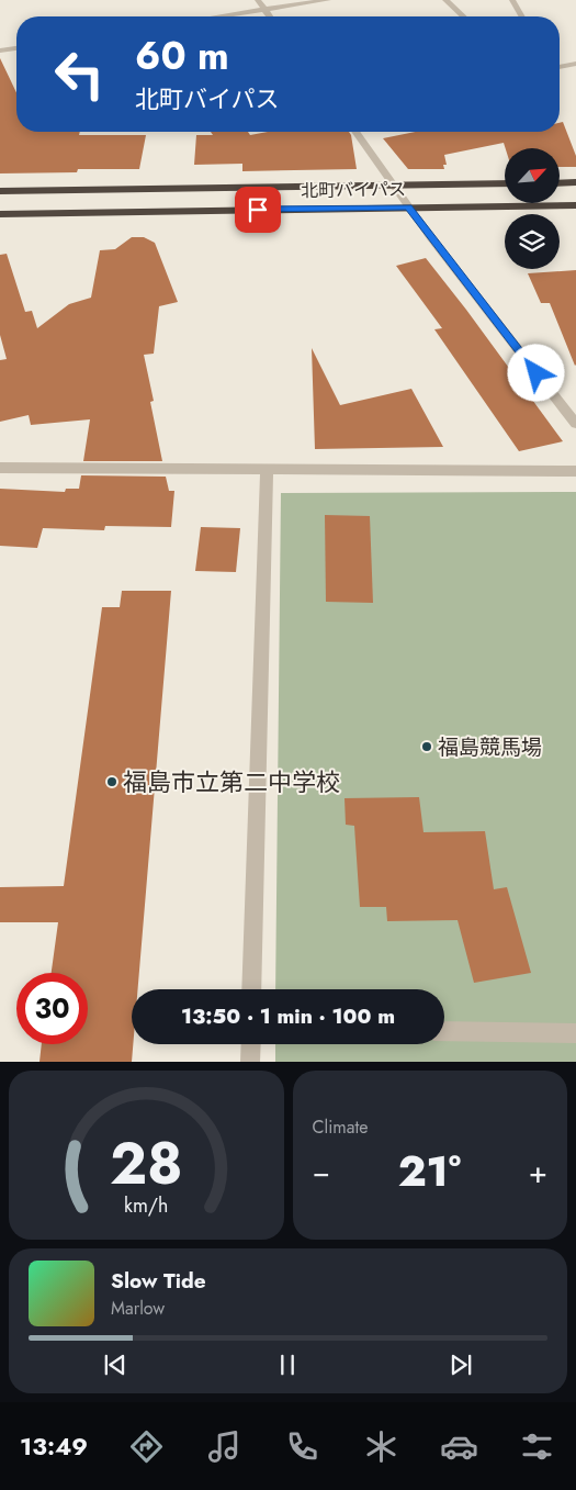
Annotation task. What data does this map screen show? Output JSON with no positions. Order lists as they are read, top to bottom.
{
  "streets": {
    "highway": ["北町バイパス"]
  },
  "places": ["福島競馬場", "福島市立第二中学校"],
  "north": "top right",
  "page": {
    "turn": ["60 m", "北町バイパス"],
    "limit": "30",
    "trip": "13:50 · 1 min · 100 m",
    "tile": "Climate",
    "heat": ["−", "21°", "+"],
    "song": ["Slow Tide", "Marlow"],
    "tabs": "13:49",
    "gauge": ["28", "km/h"]
  }
}
